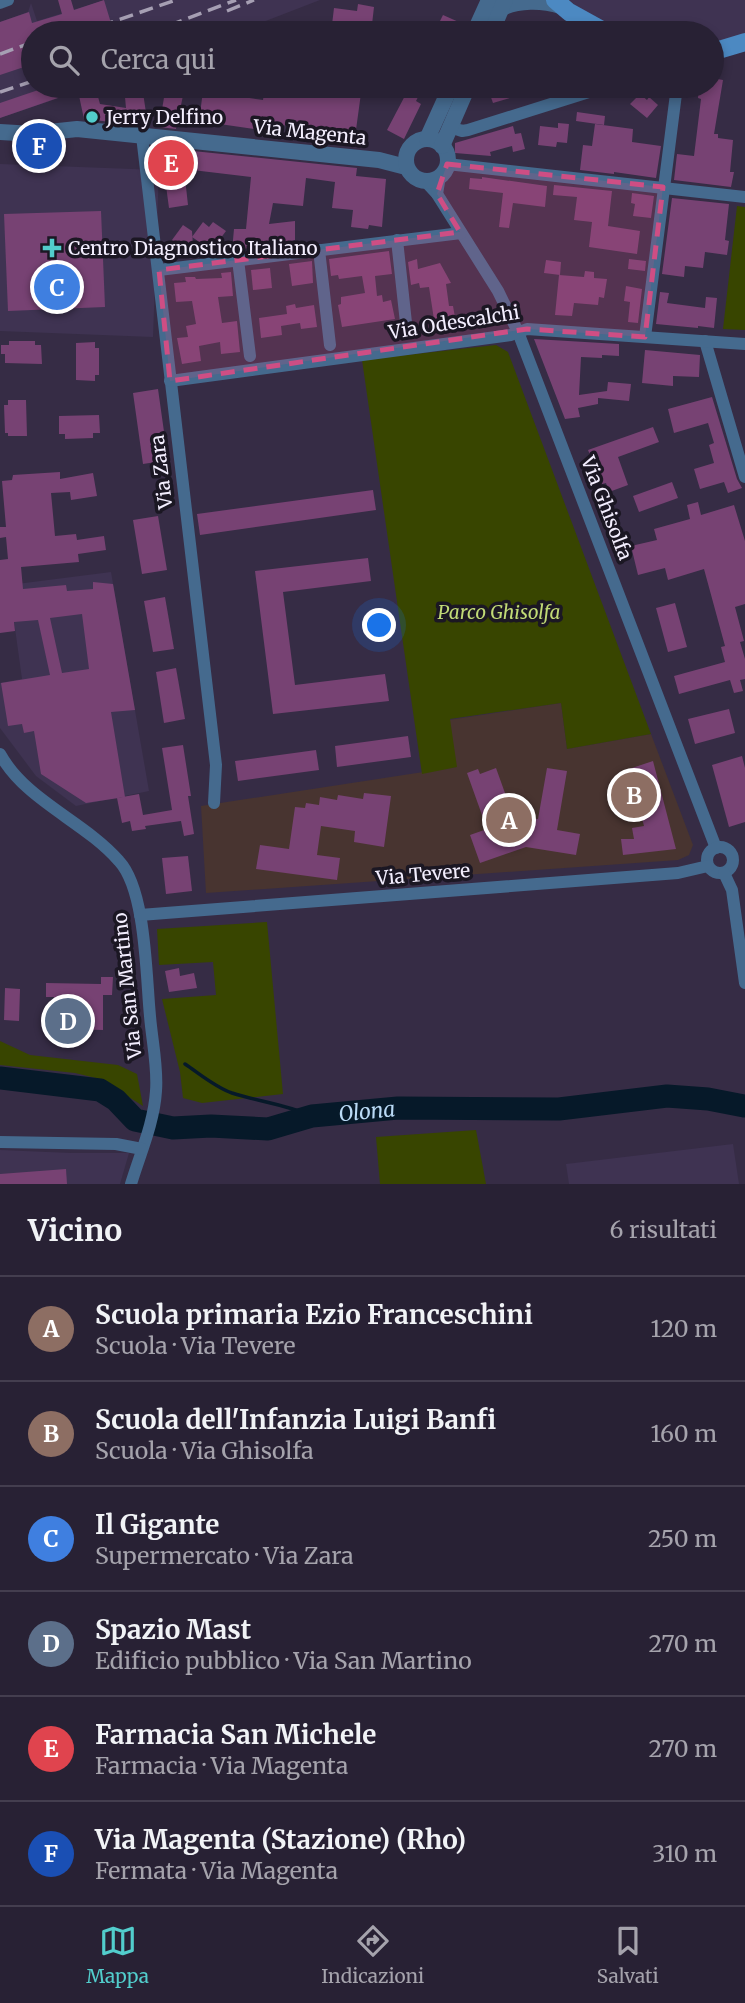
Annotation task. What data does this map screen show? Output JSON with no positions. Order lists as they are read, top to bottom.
{
  "streets": {
    "street": [
      "Via Magenta",
      "Via Odescalchi",
      "Via Zara",
      "Via Ghisolfa",
      "Via Tevere",
      "Via San Martino"
    ]
  },
  "crossings": [
    ["Via Magenta", "Via Zara"],
    ["Via Magenta", "Via Ghisolfa"],
    ["Via Odescalchi", "Via Zara"],
    ["Via Odescalchi", "Via Ghisolfa"],
    ["Via Ghisolfa", "Via Tevere"],
    ["Via Tevere", "Via San Martino"]
  ],
  "water": ["Olona"],
  "parks": ["Parco Ghisolfa"],
  "places": {
    "other": ["Jerry Delfino"],
    "health": ["Centro Diagnostico Italiano"]
  },
  "page": {
    "search": "Cerca qui",
    "pins": [
      "F",
      "E",
      "C",
      "B",
      "A",
      "D"
    ],
    "heading": ["Vicino", "6 risultati"],
    "list": [
      {
        "mark": "A",
        "name": "Scuola primaria Ezio Franceschini",
        "note": "Scuola · Via Tevere",
        "value": "120 m"
      },
      {
        "mark": "B",
        "name": "Scuola dell'Infanzia Luigi Banfi",
        "note": "Scuola · Via Ghisolfa",
        "value": "160 m"
      },
      {
        "mark": "C",
        "name": "Il Gigante",
        "note": "Supermercato · Via Zara",
        "value": "250 m"
      },
      {
        "mark": "D",
        "name": "Spazio Mast",
        "note": "Edificio pubblico · Via San Martino",
        "value": "270 m"
      },
      {
        "mark": "E",
        "name": "Farmacia San Michele",
        "note": "Farmacia · Via Magenta",
        "value": "270 m"
      },
      {
        "mark": "F",
        "name": "Via Magenta (Stazione) (Rho)",
        "note": "Fermata · Via Magenta",
        "value": "310 m"
      }
    ],
    "nav": ["Mappa", "Indicazioni", "Salvati"]
  }
}
